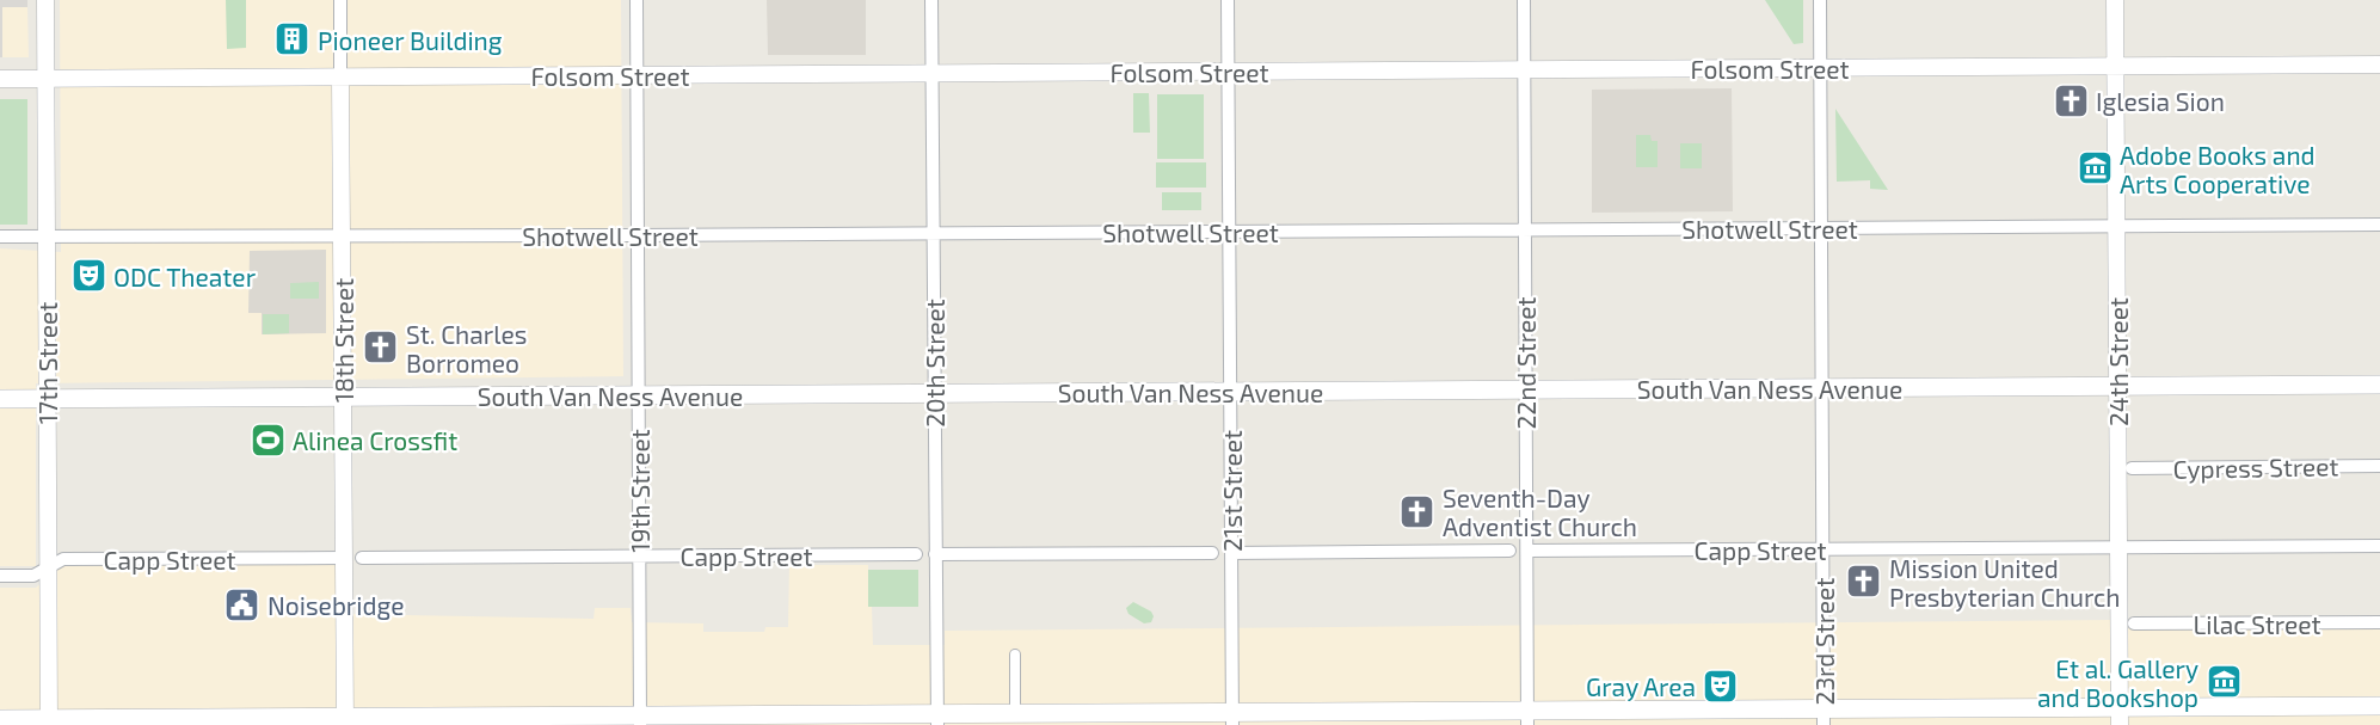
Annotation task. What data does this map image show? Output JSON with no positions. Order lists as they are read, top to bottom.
{
  "streets": {
    "main road": ["South Van Ness Avenue"],
    "street": [
      "Folsom Street",
      "Shotwell Street",
      "18th Street",
      "24th Street",
      "17th Street",
      "20th Street",
      "22nd Street",
      "Cypress Street",
      "19th Street",
      "21st Street",
      "Capp Street",
      "Lilac Street",
      "23rd Street"
    ]
  },
  "crossings": [
    ["Folsom Street", "18th Street"],
    ["Folsom Street", "24th Street"],
    ["Folsom Street", "17th Street"],
    ["Folsom Street", "20th Street"],
    ["Folsom Street", "22nd Street"],
    ["Folsom Street", "19th Street"],
    ["Folsom Street", "21st Street"],
    ["Folsom Street", "23rd Street"],
    ["Shotwell Street", "18th Street"],
    ["Shotwell Street", "24th Street"],
    ["Shotwell Street", "17th Street"],
    ["Shotwell Street", "20th Street"],
    ["Shotwell Street", "22nd Street"],
    ["Shotwell Street", "19th Street"],
    ["Shotwell Street", "21st Street"],
    ["Shotwell Street", "23rd Street"],
    ["18th Street", "South Van Ness Avenue"],
    ["18th Street", "Capp Street"],
    ["24th Street", "South Van Ness Avenue"],
    ["24th Street", "Capp Street"],
    ["17th Street", "South Van Ness Avenue"],
    ["17th Street", "Capp Street"],
    ["20th Street", "South Van Ness Avenue"],
    ["22nd Street", "South Van Ness Avenue"],
    ["22nd Street", "Capp Street"],
    ["South Van Ness Avenue", "19th Street"],
    ["South Van Ness Avenue", "21st Street"],
    ["South Van Ness Avenue", "23rd Street"],
    ["19th Street", "Capp Street"],
    ["Capp Street", "23rd Street"]
  ],
  "places": {
    "building": ["Pioneer Building"],
    "church": [
      "Iglesia Sion",
      "St. Charles Borromeo",
      "Seventh-Day Adventist Church",
      "Mission United Presbyterian Church"
    ],
    "museum": ["Adobe Books and Arts Cooperative", "Et al. Gallery and Bookshop"],
    "theatre": ["ODC Theater", "Gray Area"],
    "sports": ["Alinea Crossfit"],
    "public building": ["Noisebridge"]
  }
}
